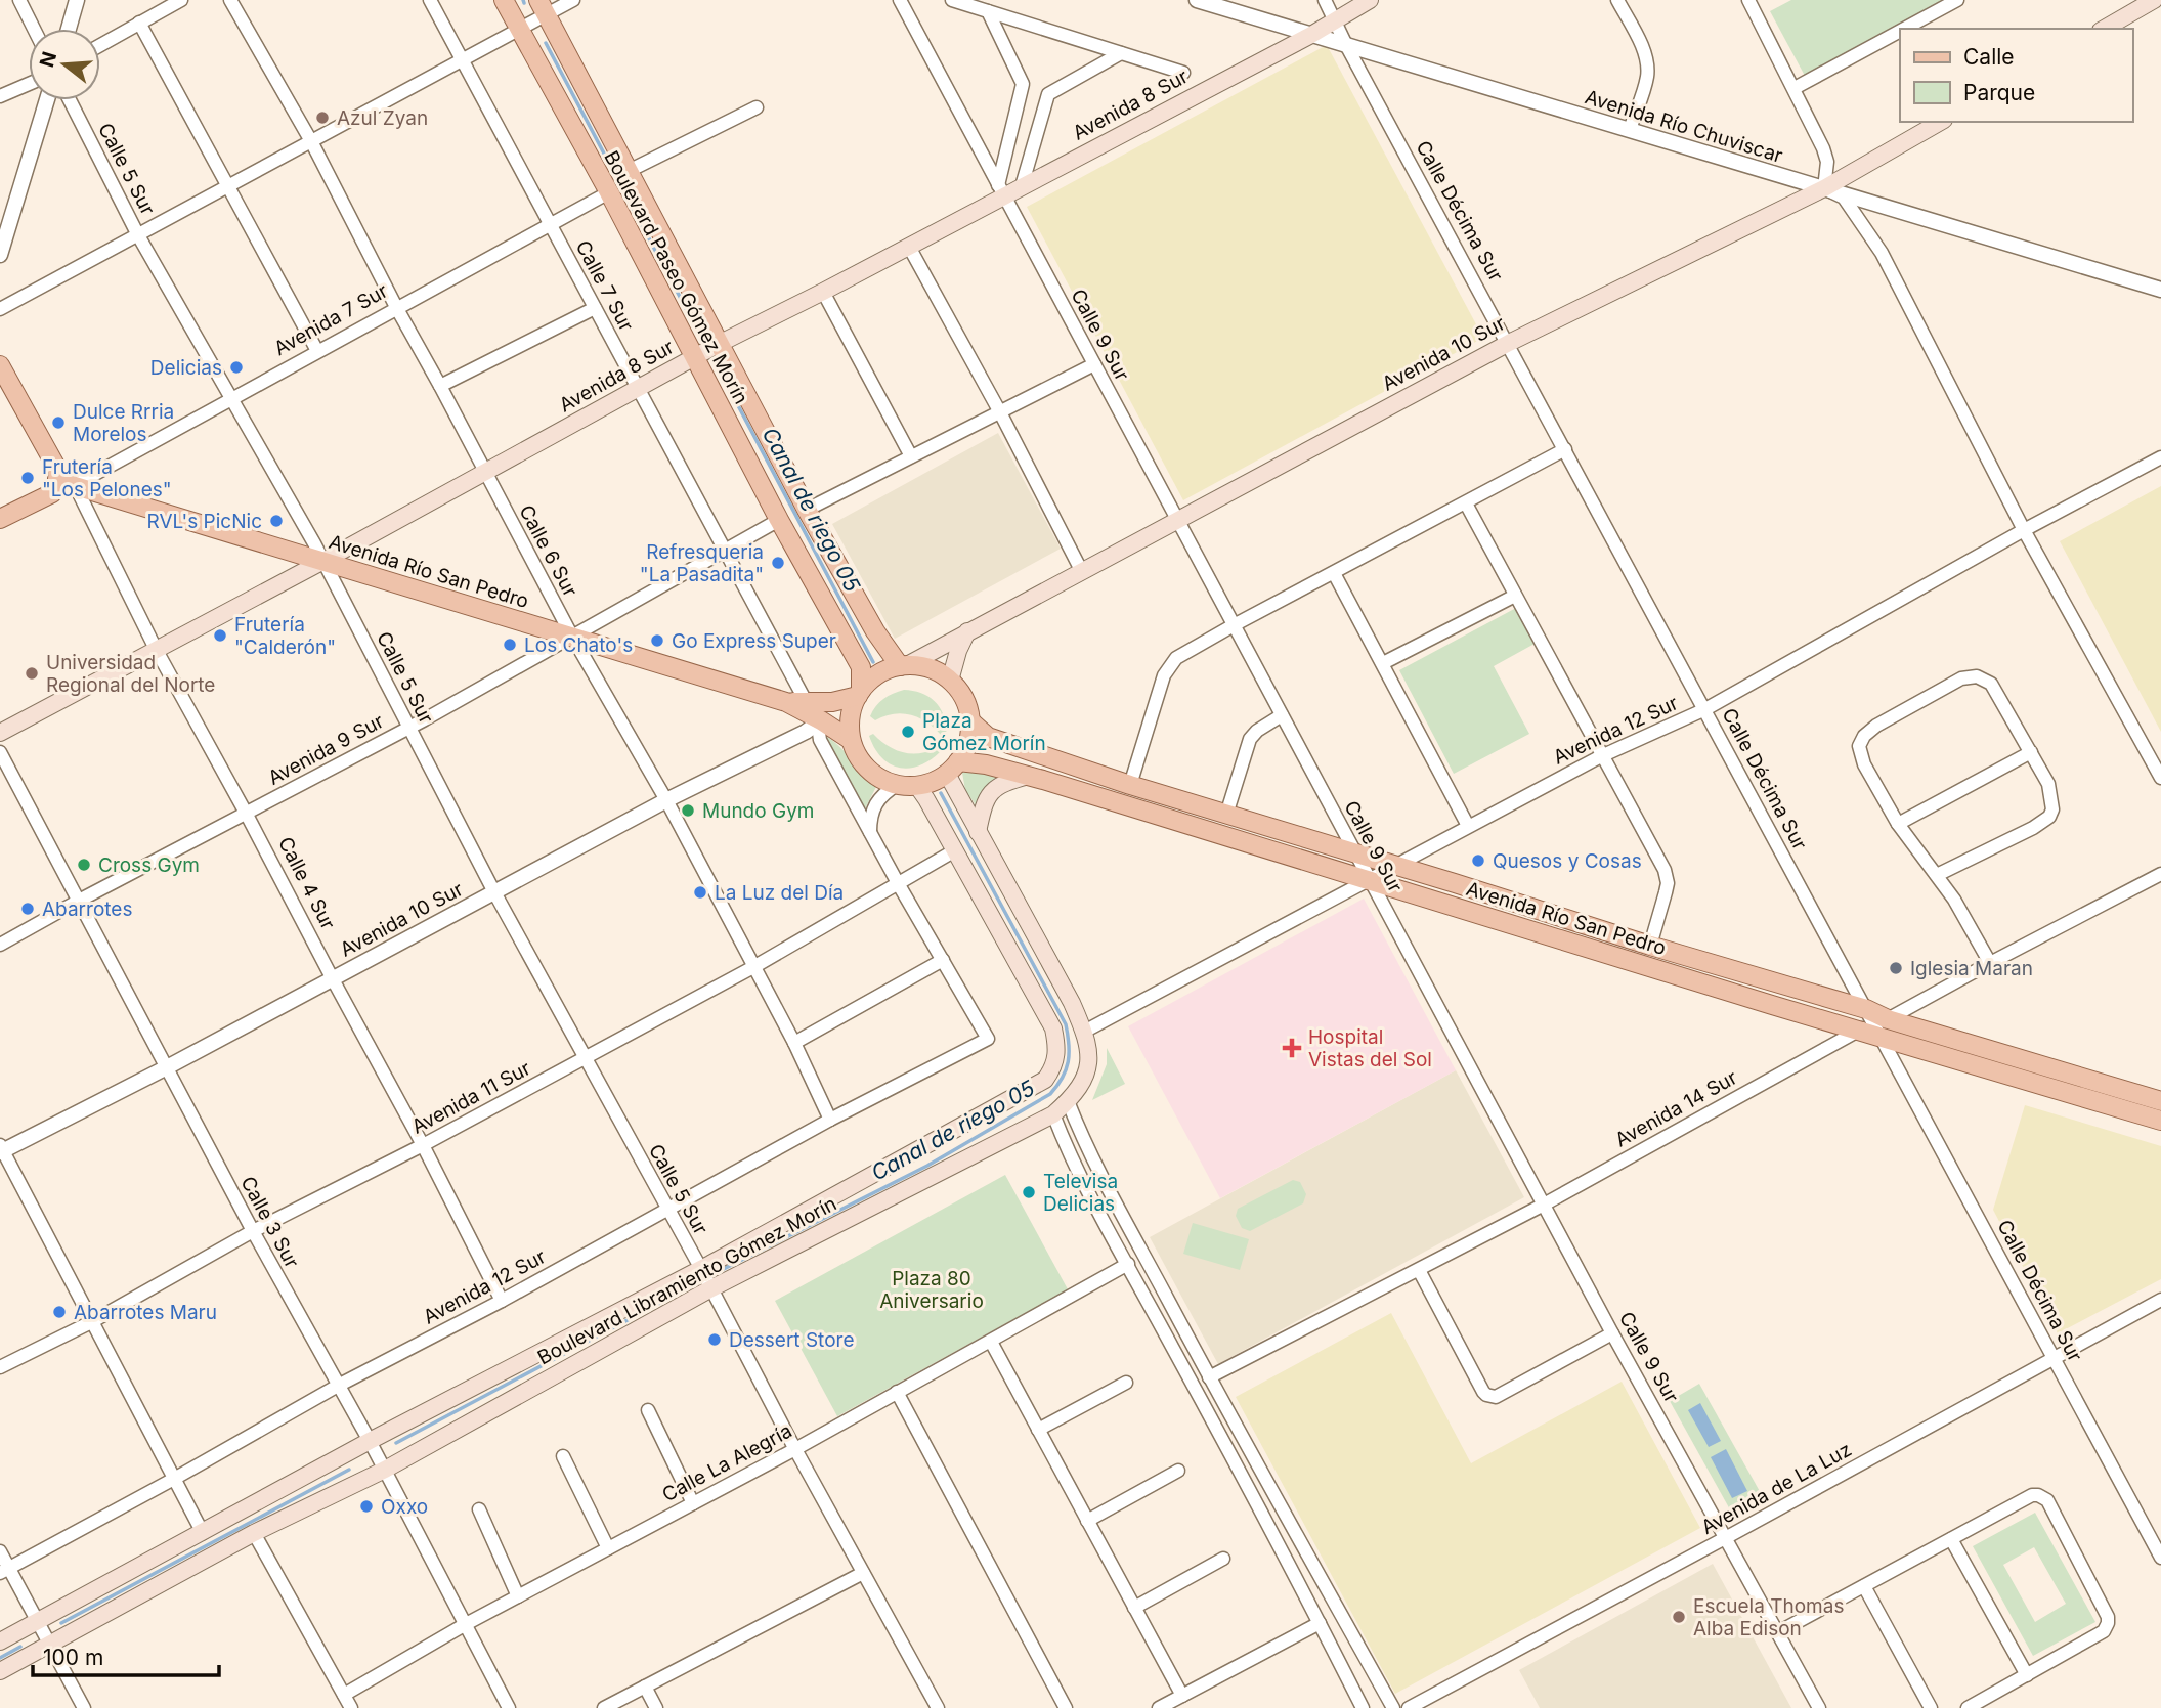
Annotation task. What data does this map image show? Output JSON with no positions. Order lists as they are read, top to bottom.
{
  "streets": {
    "main road": [
      "Avenida 8 Sur",
      "Boulevard Paseo Gómez Morín",
      "Avenida 7 Sur",
      "Avenida 10 Sur",
      "Avenida Río San Pedro",
      "Calle 4 Sur",
      "Boulevard Libramiento Gómez Morín"
    ],
    "street": [
      "Avenida Río Chuviscar",
      "Calle 5 Sur",
      "Calle Décima Sur",
      "Calle 7 Sur",
      "Calle 9 Sur",
      "Calle 6 Sur",
      "Avenida 12 Sur",
      "Avenida 9 Sur",
      "Avenida 11 Sur",
      "Avenida 14 Sur",
      "Calle 3 Sur",
      "Calle La Alegría",
      "Avenida de La Luz"
    ]
  },
  "crossings": [
    ["Avenida 8 Sur", "Avenida Río Chuviscar"],
    ["Avenida 8 Sur", "Calle 5 Sur"],
    ["Avenida 8 Sur", "Calle Décima Sur"],
    ["Avenida 8 Sur", "Boulevard Paseo Gómez Morín"],
    ["Avenida 8 Sur", "Calle 7 Sur"],
    ["Avenida 8 Sur", "Calle 9 Sur"],
    ["Avenida 8 Sur", "Calle 6 Sur"],
    ["Avenida 8 Sur", "Avenida Río San Pedro"],
    ["Avenida 8 Sur", "Calle 4 Sur"],
    ["Avenida Río Chuviscar", "Calle Décima Sur"],
    ["Avenida Río Chuviscar", "Avenida 10 Sur"],
    ["Calle 5 Sur", "Avenida 7 Sur"],
    ["Calle 5 Sur", "Avenida 10 Sur"],
    ["Calle 5 Sur", "Avenida Río San Pedro"],
    ["Calle 5 Sur", "Avenida 12 Sur"],
    ["Calle 5 Sur", "Avenida 9 Sur"],
    ["Calle 5 Sur", "Avenida 11 Sur"],
    ["Calle 5 Sur", "Boulevard Libramiento Gómez Morín"],
    ["Calle 5 Sur", "Calle La Alegría"],
    ["Calle Décima Sur", "Avenida 10 Sur"],
    ["Calle Décima Sur", "Avenida Río San Pedro"],
    ["Calle Décima Sur", "Avenida 12 Sur"],
    ["Calle Décima Sur", "Avenida 14 Sur"],
    ["Calle Décima Sur", "Avenida de La Luz"],
    ["Boulevard Paseo Gómez Morín", "Avenida 7 Sur"],
    ["Boulevard Paseo Gómez Morín", "Avenida 10 Sur"],
    ["Boulevard Paseo Gómez Morín", "Avenida Río San Pedro"],
    ["Boulevard Paseo Gómez Morín", "Avenida 9 Sur"],
    ["Boulevard Paseo Gómez Morín", "Boulevard Libramiento Gómez Morín"],
    ["Calle 7 Sur", "Avenida 7 Sur"],
    ["Calle 7 Sur", "Avenida Río San Pedro"],
    ["Calle 7 Sur", "Avenida 9 Sur"],
    ["Avenida 7 Sur", "Calle 6 Sur"],
    ["Avenida 7 Sur", "Avenida Río San Pedro"],
    ["Avenida 7 Sur", "Calle 4 Sur"],
    ["Calle 9 Sur", "Avenida 10 Sur"],
    ["Calle 9 Sur", "Avenida Río San Pedro"],
    ["Calle 9 Sur", "Avenida 12 Sur"],
    ["Calle 9 Sur", "Avenida 14 Sur"],
    ["Calle 9 Sur", "Avenida de La Luz"],
    ["Avenida 10 Sur", "Calle 6 Sur"],
    ["Avenida 10 Sur", "Avenida Río San Pedro"],
    ["Avenida 10 Sur", "Calle 4 Sur"],
    ["Avenida 10 Sur", "Calle 3 Sur"],
    ["Avenida 10 Sur", "Boulevard Libramiento Gómez Morín"],
    ["Calle 6 Sur", "Avenida Río San Pedro"],
    ["Calle 6 Sur", "Avenida 12 Sur"],
    ["Calle 6 Sur", "Avenida 9 Sur"],
    ["Calle 6 Sur", "Avenida 11 Sur"],
    ["Avenida Río San Pedro", "Avenida 12 Sur"],
    ["Avenida Río San Pedro", "Avenida 9 Sur"],
    ["Avenida Río San Pedro", "Calle 4 Sur"],
    ["Avenida Río San Pedro", "Avenida 14 Sur"],
    ["Avenida Río San Pedro", "Boulevard Libramiento Gómez Morín"],
    ["Avenida 12 Sur", "Calle 4 Sur"],
    ["Avenida 12 Sur", "Calle 3 Sur"],
    ["Avenida 12 Sur", "Boulevard Libramiento Gómez Morín"],
    ["Avenida 9 Sur", "Calle 4 Sur"],
    ["Avenida 9 Sur", "Calle 3 Sur"],
    ["Calle 4 Sur", "Avenida 11 Sur"],
    ["Avenida 11 Sur", "Calle 3 Sur"],
    ["Avenida 11 Sur", "Boulevard Libramiento Gómez Morín"],
    ["Calle 3 Sur", "Boulevard Libramiento Gómez Morín"],
    ["Calle 3 Sur", "Calle La Alegría"]
  ],
  "water": ["Canal de riego 05"],
  "parks": ["Plaza 80 Aniversario"],
  "places": {
    "other": [
      "Azul Zyan",
      "Delicias",
      "Dulce Rrria Morelos",
      "Frutería \"Los Pelones\"",
      "RVL's PicNic",
      "Refresqueria \"La Pasadita\"",
      "Frutería \"Calderón\"",
      "Go Express Super",
      "Los Chato's",
      "Universidad Regional del Norte",
      "Plaza Gómez Morín",
      "Mundo Gym",
      "Quesos y Cosas",
      "Cross Gym",
      "La Luz del Día",
      "Abarrotes",
      "Iglesia Maran",
      "Televisa Delicias",
      "Abarrotes Maru",
      "Dessert Store",
      "Oxxo",
      "Escuela Thomas Alba Edison"
    ],
    "health": ["Hospital Vistas del Sol"]
  },
  "legend": ["Calle", "Parque"],
  "scale_bar": "100 m",
  "north": "left"
}
